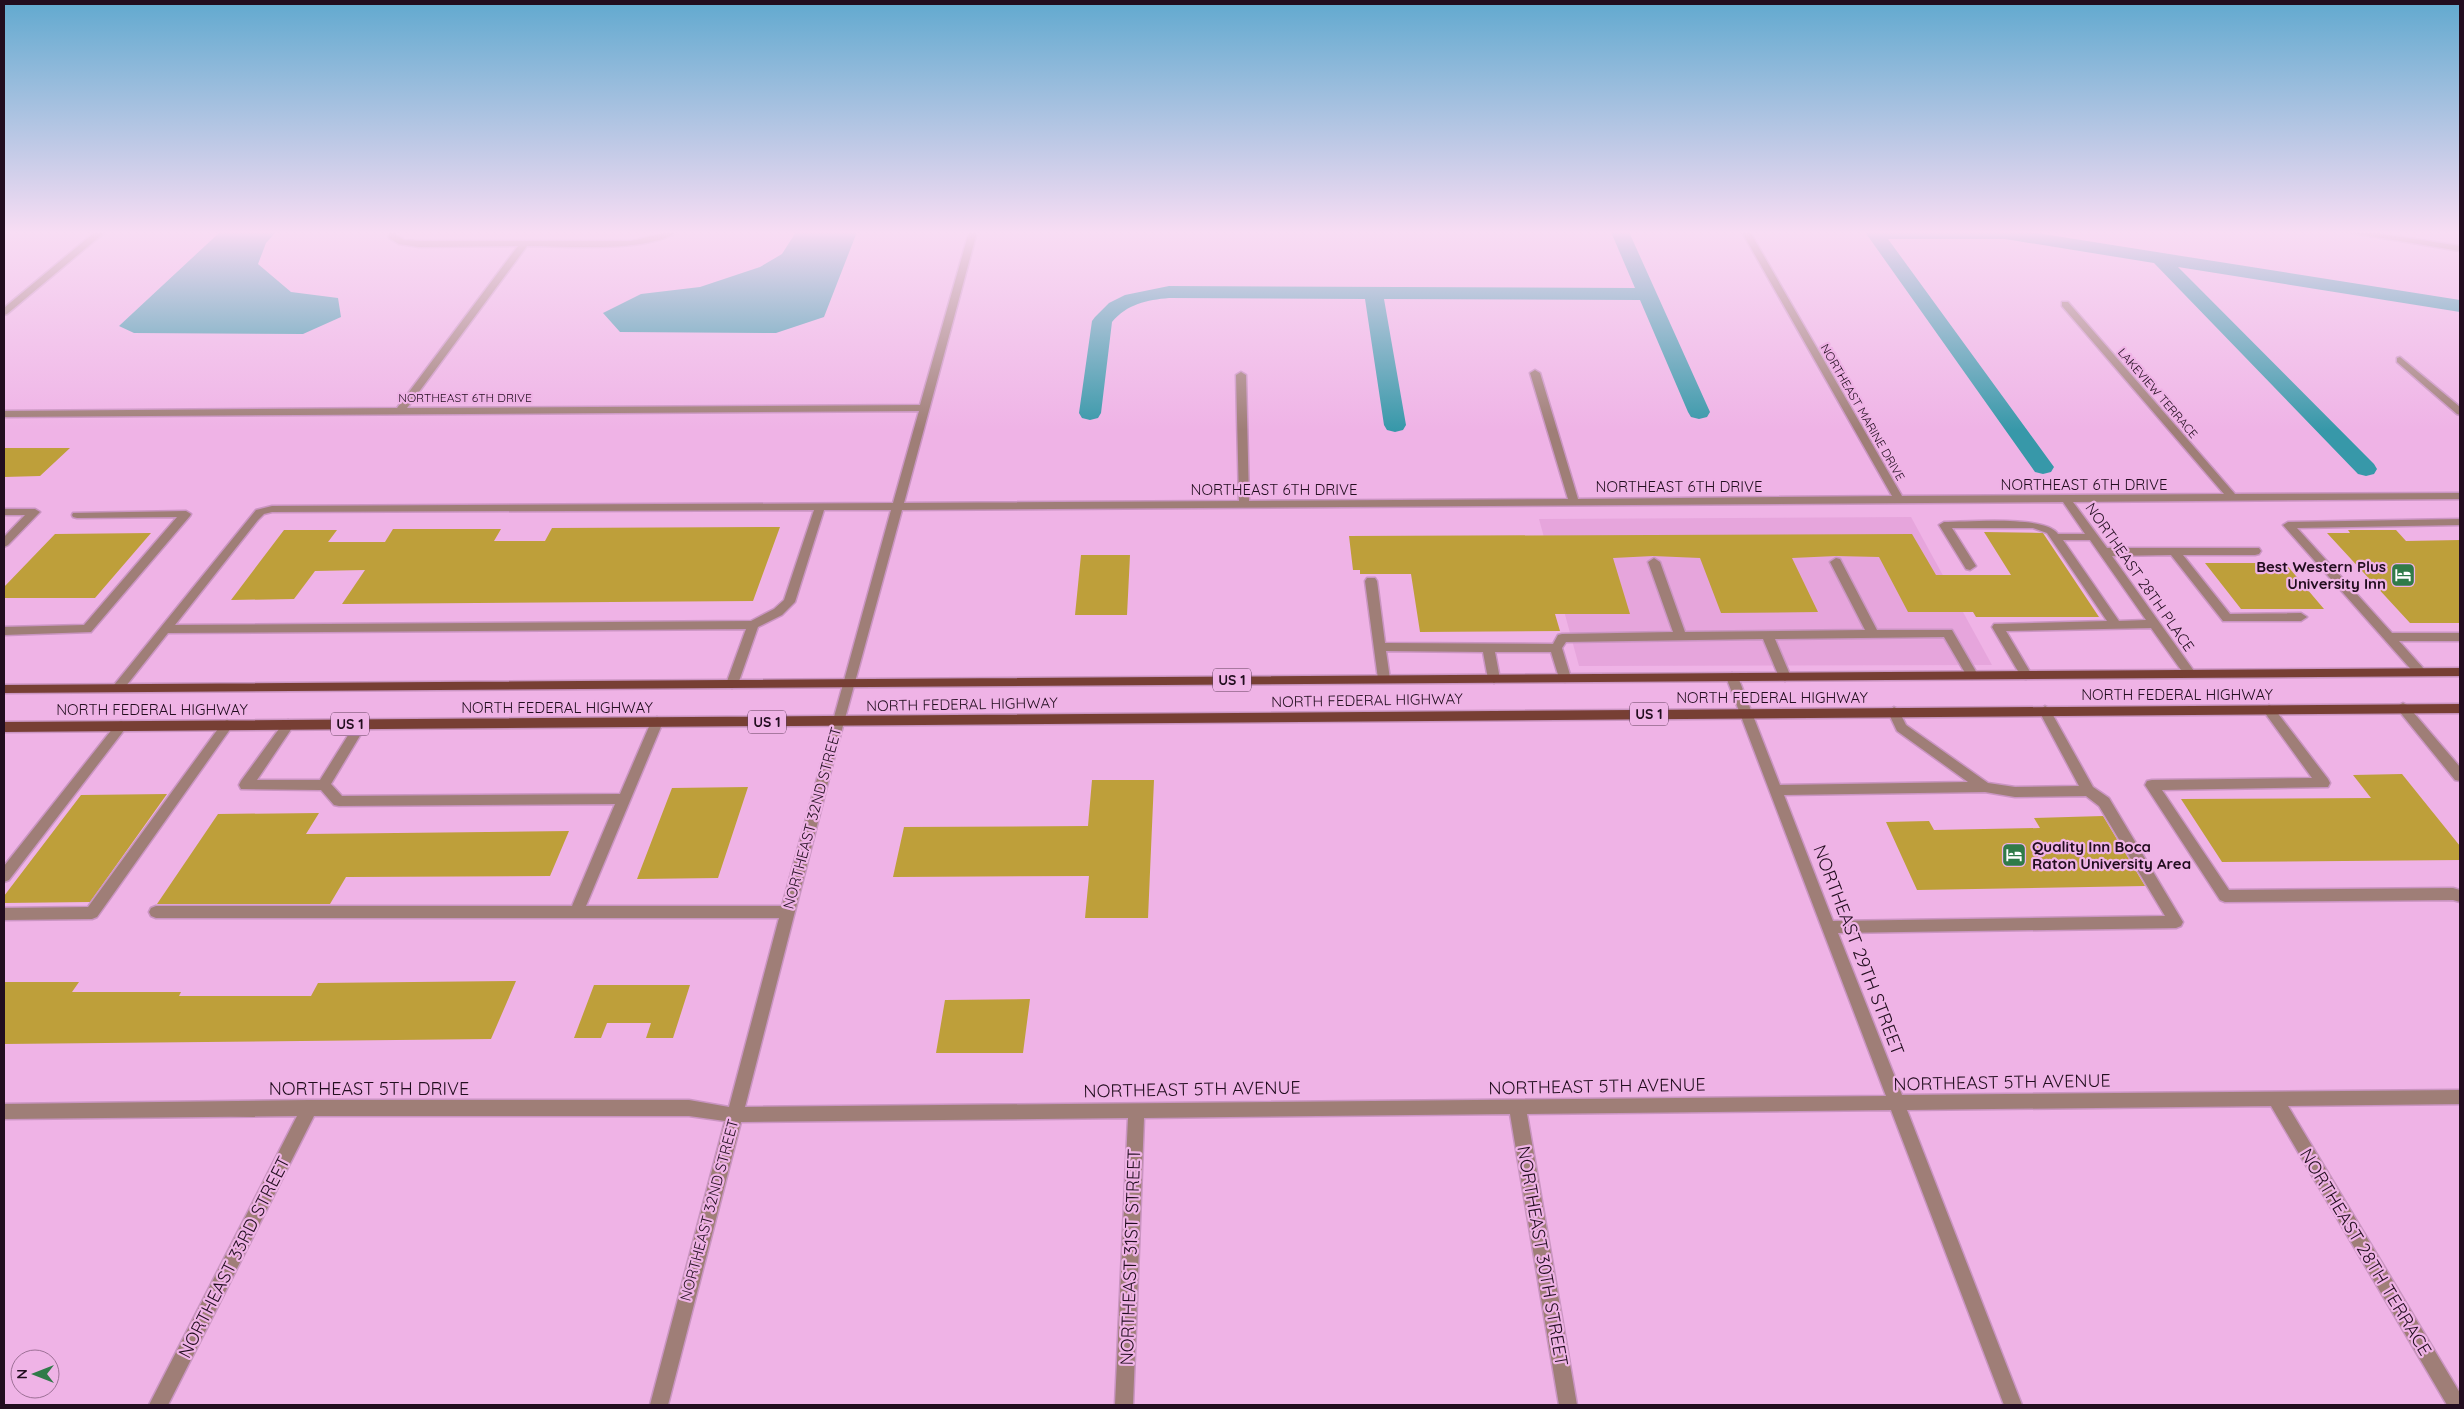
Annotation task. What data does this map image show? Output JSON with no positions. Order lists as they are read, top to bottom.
{
  "streets": {
    "main road": ["US 1", "NORTH FEDERAL HIGHWAY"],
    "street": [
      "LAKEVIEW TERRACE",
      "NORTHEAST 6TH DRIVE",
      "NORTHEAST MARINE DRIVE",
      "NORTHEAST 28TH PLACE",
      "NORTHEAST 32ND STREET",
      "NORTHEAST 29TH STREET",
      "NORTHEAST 5TH AVENUE",
      "NORTHEAST 5TH DRIVE",
      "NORTHEAST 28TH TERRACE",
      "NORTHEAST 30TH STREET",
      "NORTHEAST 33RD STREET",
      "NORTHEAST 31ST STREET"
    ]
  },
  "crossings": [
    ["LAKEVIEW TERRACE", "NORTHEAST 6TH DRIVE"],
    ["NORTHEAST 6TH DRIVE", "NORTHEAST MARINE DRIVE"],
    ["NORTHEAST 6TH DRIVE", "NORTHEAST 28TH PLACE"],
    ["NORTHEAST 6TH DRIVE", "NORTH FEDERAL HIGHWAY"],
    ["NORTHEAST 6TH DRIVE", "NORTHEAST 32ND STREET"],
    ["NORTHEAST 28TH PLACE", "NORTH FEDERAL HIGHWAY"],
    ["NORTH FEDERAL HIGHWAY", "NORTHEAST 32ND STREET"],
    ["NORTH FEDERAL HIGHWAY", "NORTHEAST 29TH STREET"],
    ["NORTHEAST 32ND STREET", "NORTHEAST 5TH AVENUE"],
    ["NORTHEAST 32ND STREET", "NORTHEAST 5TH DRIVE"],
    ["NORTHEAST 29TH STREET", "NORTHEAST 5TH AVENUE"],
    ["NORTHEAST 5TH AVENUE", "NORTHEAST 5TH DRIVE"],
    ["NORTHEAST 5TH AVENUE", "NORTHEAST 28TH TERRACE"],
    ["NORTHEAST 5TH AVENUE", "NORTHEAST 30TH STREET"],
    ["NORTHEAST 5TH AVENUE", "NORTHEAST 31ST STREET"],
    ["NORTHEAST 5TH DRIVE", "NORTHEAST 33RD STREET"]
  ],
  "places": {
    "hotel": ["Best Western Plus University Inn", "Quality Inn Boca Raton University Area"]
  },
  "north": "left"
}
